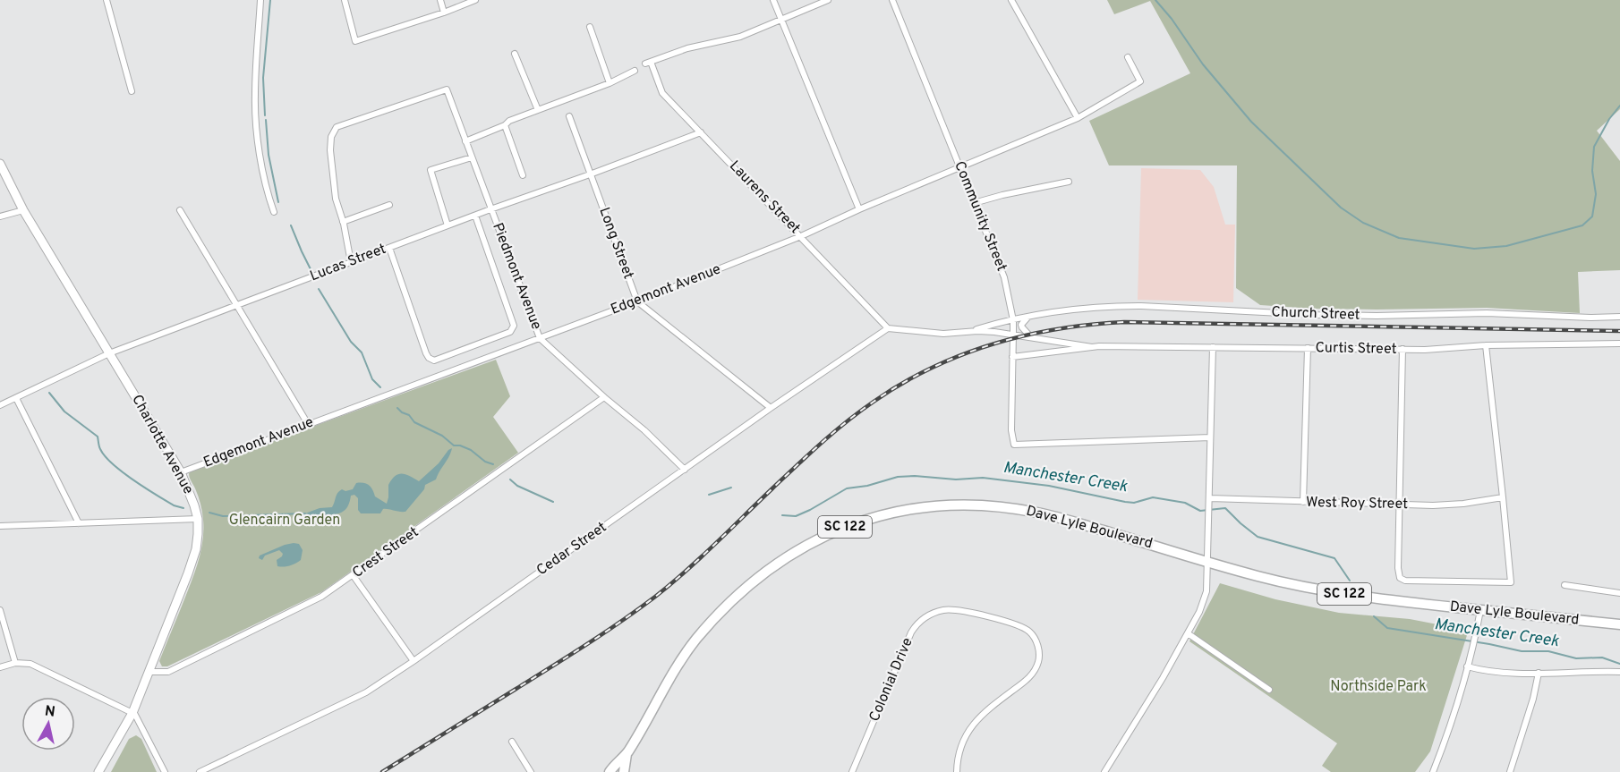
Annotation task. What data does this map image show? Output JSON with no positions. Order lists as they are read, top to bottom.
{
  "streets": {
    "main road": ["SC 122", "Dave Lyle Boulevard"],
    "street": [
      "Laurens Street",
      "Community Street",
      "Long Street",
      "Lucas Street",
      "Piedmont Avenue",
      "Edgemont Avenue",
      "Church Street",
      "Curtis Street",
      "Charlotte Avenue",
      "West Roy Street",
      "Cedar Street",
      "Crest Street",
      "Colonial Drive"
    ]
  },
  "crossings": [
    ["Laurens Street", "Lucas Street"],
    ["Laurens Street", "Edgemont Avenue"],
    ["Laurens Street", "Curtis Street"],
    ["Laurens Street", "Cedar Street"],
    ["Community Street", "Edgemont Avenue"],
    ["Community Street", "Church Street"],
    ["Community Street", "Curtis Street"],
    ["Long Street", "Lucas Street"],
    ["Long Street", "Edgemont Avenue"],
    ["Lucas Street", "Piedmont Avenue"],
    ["Lucas Street", "Charlotte Avenue"],
    ["Piedmont Avenue", "Edgemont Avenue"],
    ["Piedmont Avenue", "Cedar Street"],
    ["Piedmont Avenue", "Crest Street"],
    ["Edgemont Avenue", "Charlotte Avenue"],
    ["Church Street", "Curtis Street"],
    ["Curtis Street", "Cedar Street"],
    ["Charlotte Avenue", "Crest Street"]
  ],
  "water": ["Manchester Creek"],
  "parks": ["Glencairn Garden", "Northside Park"],
  "north": "top"
}
